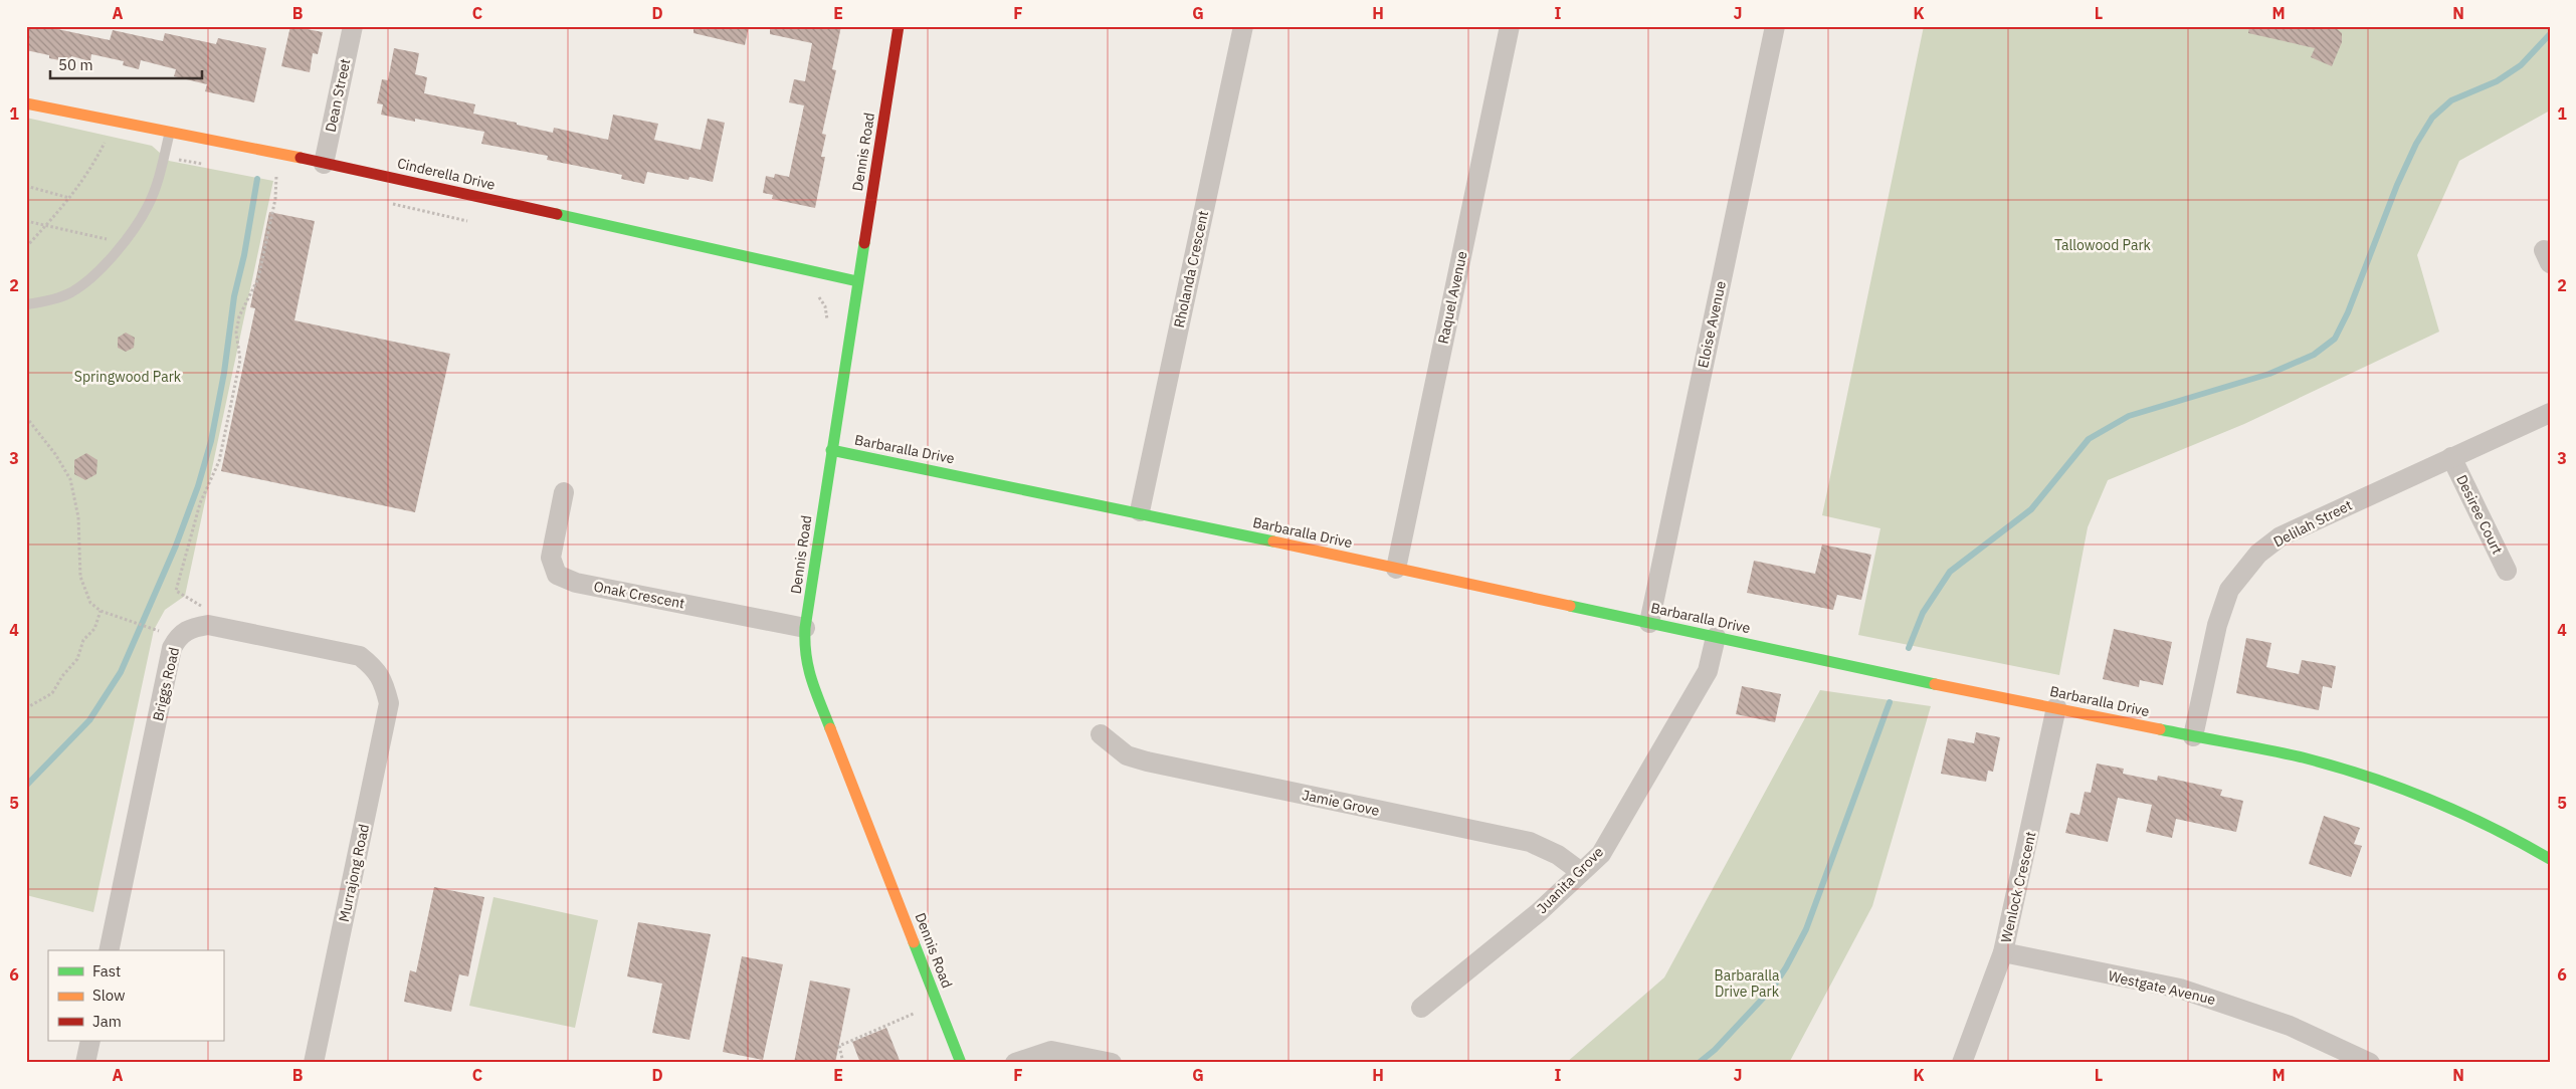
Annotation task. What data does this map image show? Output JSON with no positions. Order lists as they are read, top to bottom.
{
  "streets": {
    "street": [
      "Dean Street",
      "Dennis Road",
      "Cinderella Drive",
      "Rholanda Crescent",
      "Raquel Avenue",
      "Eloise Avenue",
      "Barbaralla Drive",
      "Desiree Court",
      "Delilah Street",
      "Onak Crescent",
      "Briggs Road",
      "Jamie Grove",
      "Murrajong Road",
      "Juanita Grove",
      "Wenlock Crescent",
      "Westgate Avenue"
    ]
  },
  "crossings": [
    ["Dean Street", "Cinderella Drive"],
    ["Dennis Road", "Cinderella Drive"],
    ["Dennis Road", "Barbaralla Drive"],
    ["Dennis Road", "Onak Crescent"],
    ["Rholanda Crescent", "Barbaralla Drive"],
    ["Raquel Avenue", "Barbaralla Drive"],
    ["Eloise Avenue", "Barbaralla Drive"],
    ["Barbaralla Drive", "Delilah Street"],
    ["Barbaralla Drive", "Juanita Grove"],
    ["Barbaralla Drive", "Wenlock Crescent"],
    ["Desiree Court", "Delilah Street"],
    ["Briggs Road", "Murrajong Road"],
    ["Jamie Grove", "Juanita Grove"],
    ["Wenlock Crescent", "Westgate Avenue"]
  ],
  "parks": ["Tallowood Park", "Springwood Park", "Barbaralla Drive Park"],
  "legend": ["Fast", "Slow", "Jam"],
  "scale_bar": "50 m",
  "grid": {
    "columns": [
      "A",
      "B",
      "C",
      "D",
      "E",
      "F",
      "G",
      "H",
      "I",
      "J",
      "K",
      "L",
      "M",
      "N"
    ],
    "rows": [
      "1",
      "2",
      "3",
      "4",
      "5",
      "6"
    ]
  }
}
